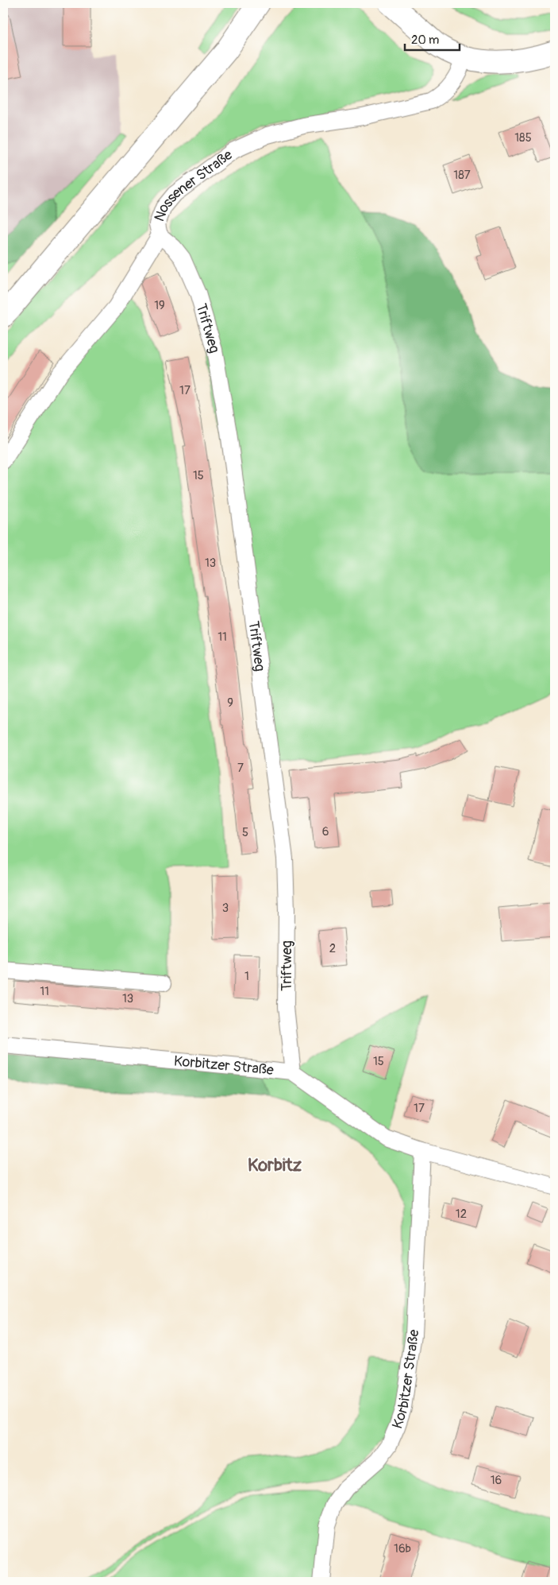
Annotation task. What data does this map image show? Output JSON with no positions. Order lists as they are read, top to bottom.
{
  "streets": {
    "street": ["Nossener Straße", "Triftweg", "Korbitzer Straße"]
  },
  "crossings": [
    ["Nossener Straße", "Triftweg"],
    ["Triftweg", "Korbitzer Straße"]
  ],
  "districts": ["Korbitz"],
  "house_numbers": [
    "185",
    "187",
    "19",
    "17",
    "15",
    "13",
    "11",
    "9",
    "7",
    "6",
    "5",
    "3",
    "2",
    "1",
    "11",
    "13",
    "15",
    "17",
    "12",
    "16",
    "16b"
  ],
  "scale_bar": "20 m"
}
